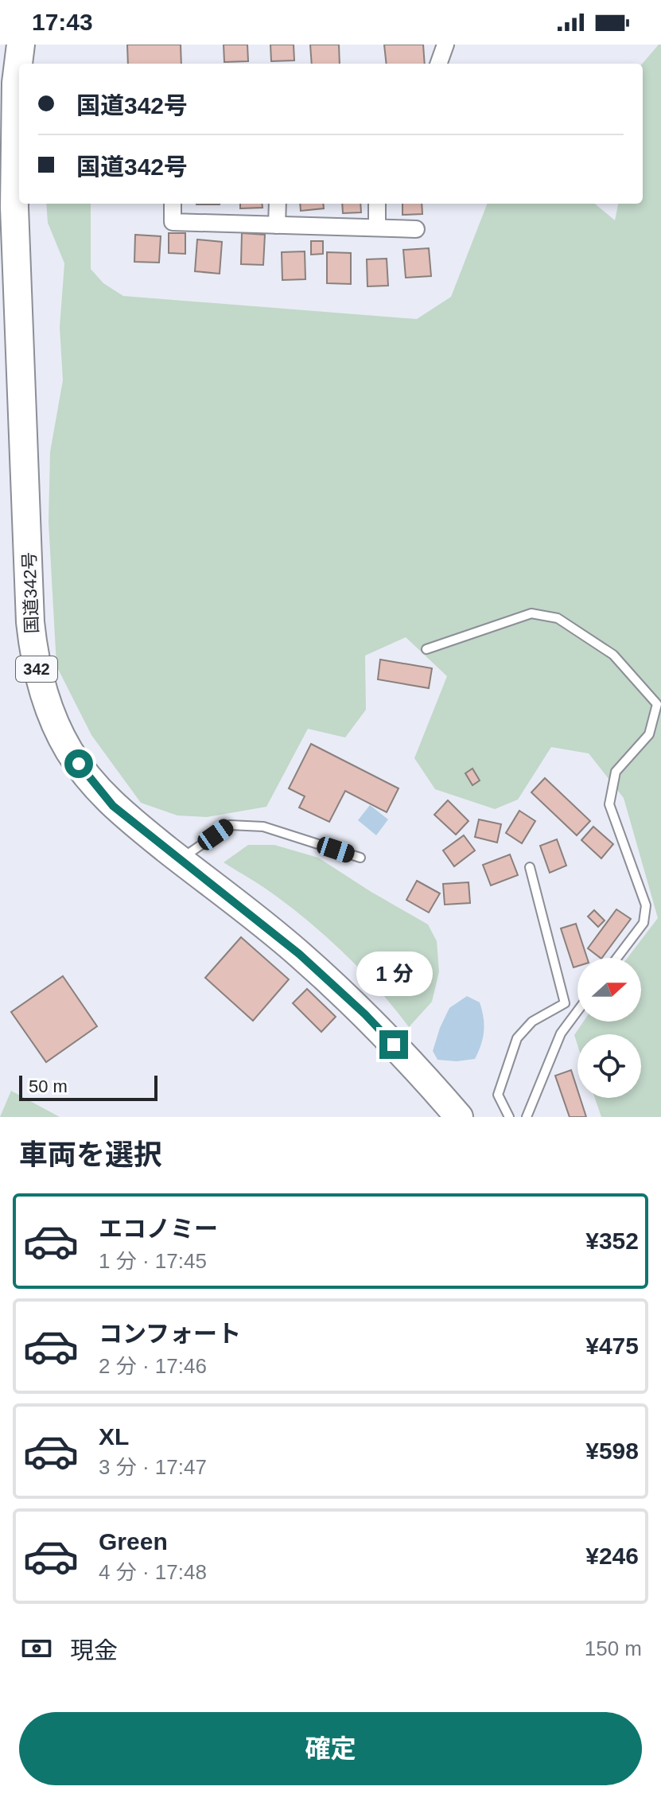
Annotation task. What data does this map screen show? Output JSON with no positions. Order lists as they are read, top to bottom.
{
  "streets": {
    "highway": ["国道342号", "342"]
  },
  "scale_bar": "50 m",
  "north": "right",
  "page": {
    "status": "17:43",
    "banner": ["国道342号", "国道342号"],
    "bubble": "1 分",
    "scale": "50 m",
    "heading": "車両を選択",
    "list": [
      {
        "name": "エコノミー",
        "note": "1 分 · 17:45",
        "value": "¥352"
      },
      {
        "name": "コンフォート",
        "note": "2 分 · 17:46",
        "value": "¥475"
      },
      {
        "name": "XL",
        "note": "3 分 · 17:47",
        "value": "¥598"
      },
      {
        "name": "Green",
        "note": "4 分 · 17:48",
        "value": "¥246"
      }
    ],
    "pay": ["現金", "150 m"],
    "buttons": "確定"
  }
}
